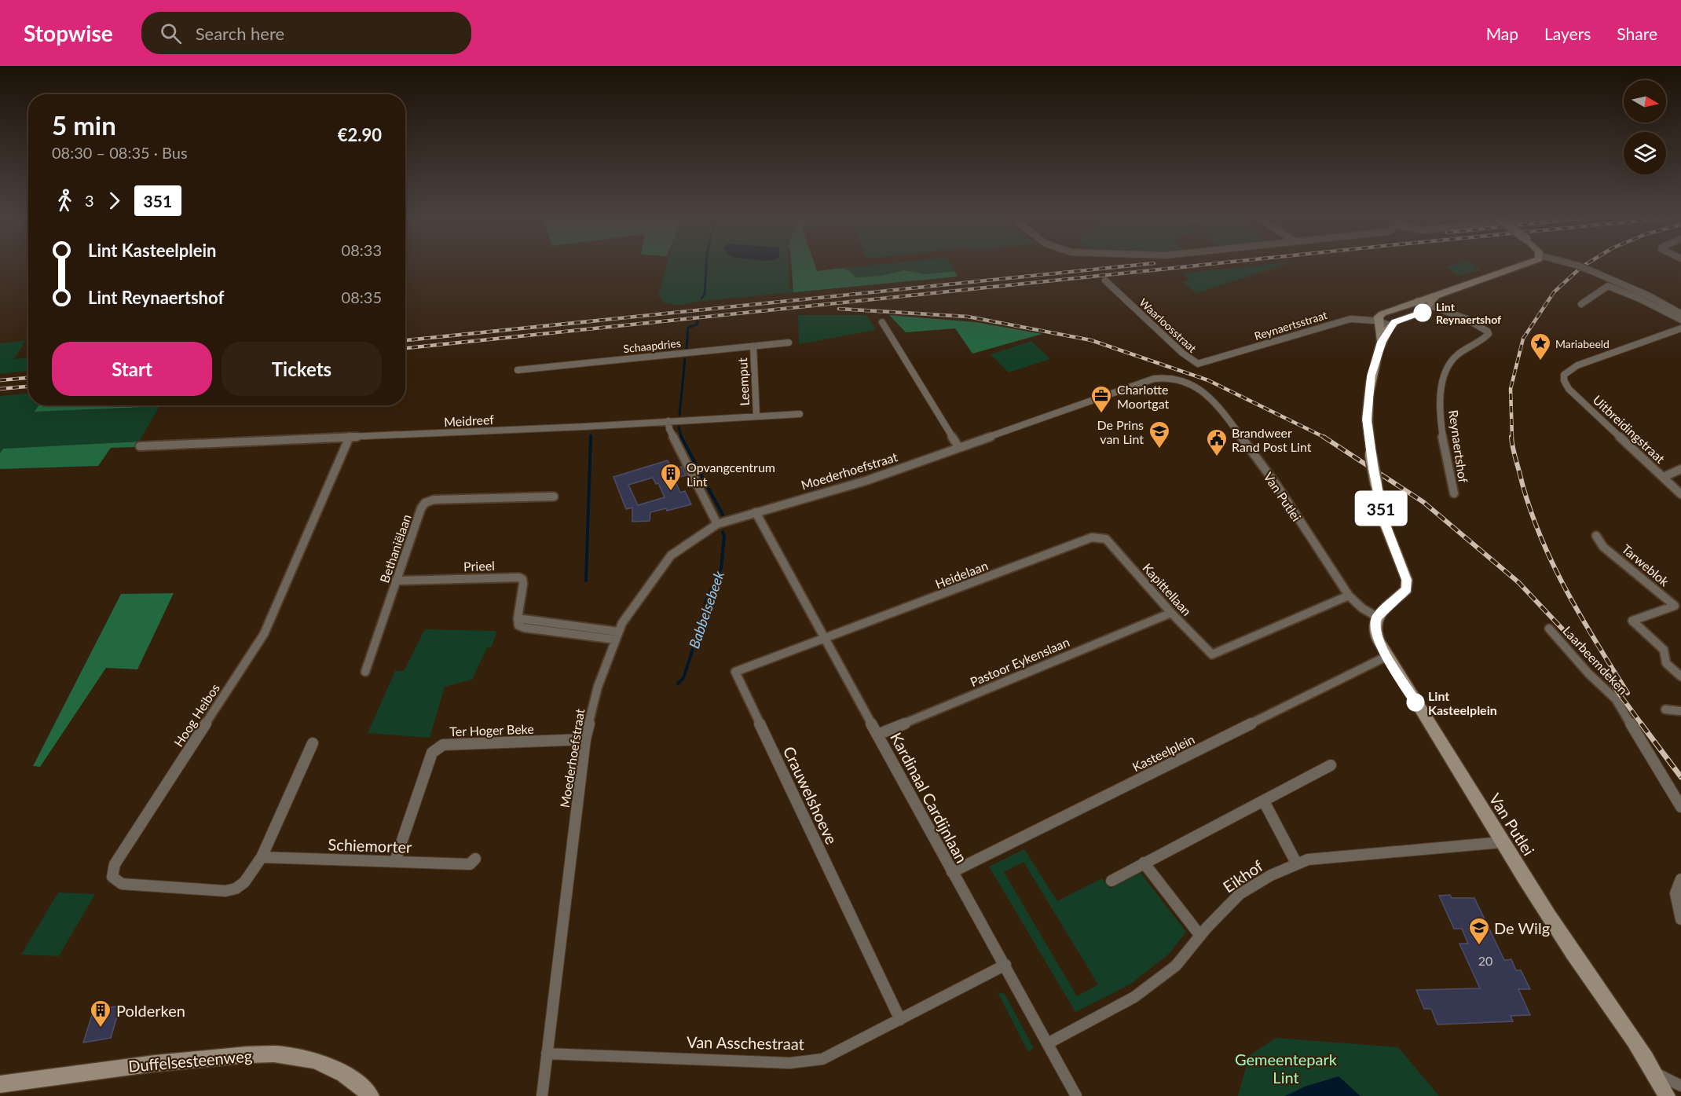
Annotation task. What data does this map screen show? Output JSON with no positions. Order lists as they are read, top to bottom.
{
  "streets": {
    "street": [
      "Waarloosstraat",
      "Reynaertsstraat",
      "Schaapdries",
      "Leemput",
      "Meidreef",
      "Uitbreidingstraat",
      "Reynaertshof",
      "Moederhoefstraat",
      "Van Putlei",
      "Bethaniëlaan",
      "Tarweblok",
      "Prieel",
      "Heidelaan",
      "Kapittellaan",
      "Laarbeemdeken",
      "Pastoor Eykenslaan",
      "Hoog Heibos",
      "Ter Hoger Beke",
      "Kasteelplein",
      "Crauwelshoeve",
      "Kardinaal Cardijnlaan",
      "Schiemorter",
      "Eikhof",
      "Van Asschestraat",
      "Duffelsesteenweg"
    ]
  },
  "crossings": [
    ["Waarloosstraat", "Reynaertsstraat"],
    ["Schaapdries", "Leemput"],
    ["Leemput", "Meidreef"],
    ["Meidreef", "Hoog Heibos"],
    ["Moederhoefstraat", "Van Putlei"],
    ["Moederhoefstraat", "Prieel"],
    ["Moederhoefstraat", "Ter Hoger Beke"],
    ["Moederhoefstraat", "Kardinaal Cardijnlaan"],
    ["Moederhoefstraat", "Van Asschestraat"],
    ["Van Putlei", "Kapittellaan"],
    ["Van Putlei", "Kasteelplein"],
    ["Van Putlei", "Eikhof"],
    ["Bethaniëlaan", "Prieel"],
    ["Heidelaan", "Kapittellaan"],
    ["Heidelaan", "Crauwelshoeve"],
    ["Heidelaan", "Kardinaal Cardijnlaan"],
    ["Kapittellaan", "Pastoor Eykenslaan"],
    ["Pastoor Eykenslaan", "Kardinaal Cardijnlaan"],
    ["Hoog Heibos", "Schiemorter"],
    ["Ter Hoger Beke", "Schiemorter"],
    ["Kasteelplein", "Kardinaal Cardijnlaan"],
    ["Crauwelshoeve", "Kardinaal Cardijnlaan"],
    ["Crauwelshoeve", "Van Asschestraat"],
    ["Kardinaal Cardijnlaan", "Eikhof"],
    ["Kardinaal Cardijnlaan", "Van Asschestraat"]
  ],
  "water": ["Babbelsebeek"],
  "parks": ["Gemeentepark Lint"],
  "places": {
    "other": ["Lint Reynaertshof", "Lint Kasteelplein"],
    "place": ["Mariabeeld"],
    "office": ["Charlotte Moortgat"],
    "school or university": ["De Prins van Lint", "De Wilg"],
    "public building": ["Brandweer Rand Post Lint"],
    "building": ["Opvangcentrum Lint", "Polderken"]
  },
  "lines": ["bus line 351"],
  "house_numbers": ["20"],
  "north": "right",
  "page": {
    "header": "Stopwise",
    "search": "Search here",
    "nav": ["Map", "Layers", "Share"],
    "on_map": "351",
    "heading": ["5 min", "08:30 – 08:35 · Bus", "€2.90"],
    "legs": ["3", "351"],
    "list": [
      {
        "name": "Lint Kasteelplein",
        "value": "08:33"
      },
      {
        "name": "Lint Reynaertshof",
        "value": "08:35"
      }
    ],
    "buttons": ["Start", "Tickets"]
  }
}
